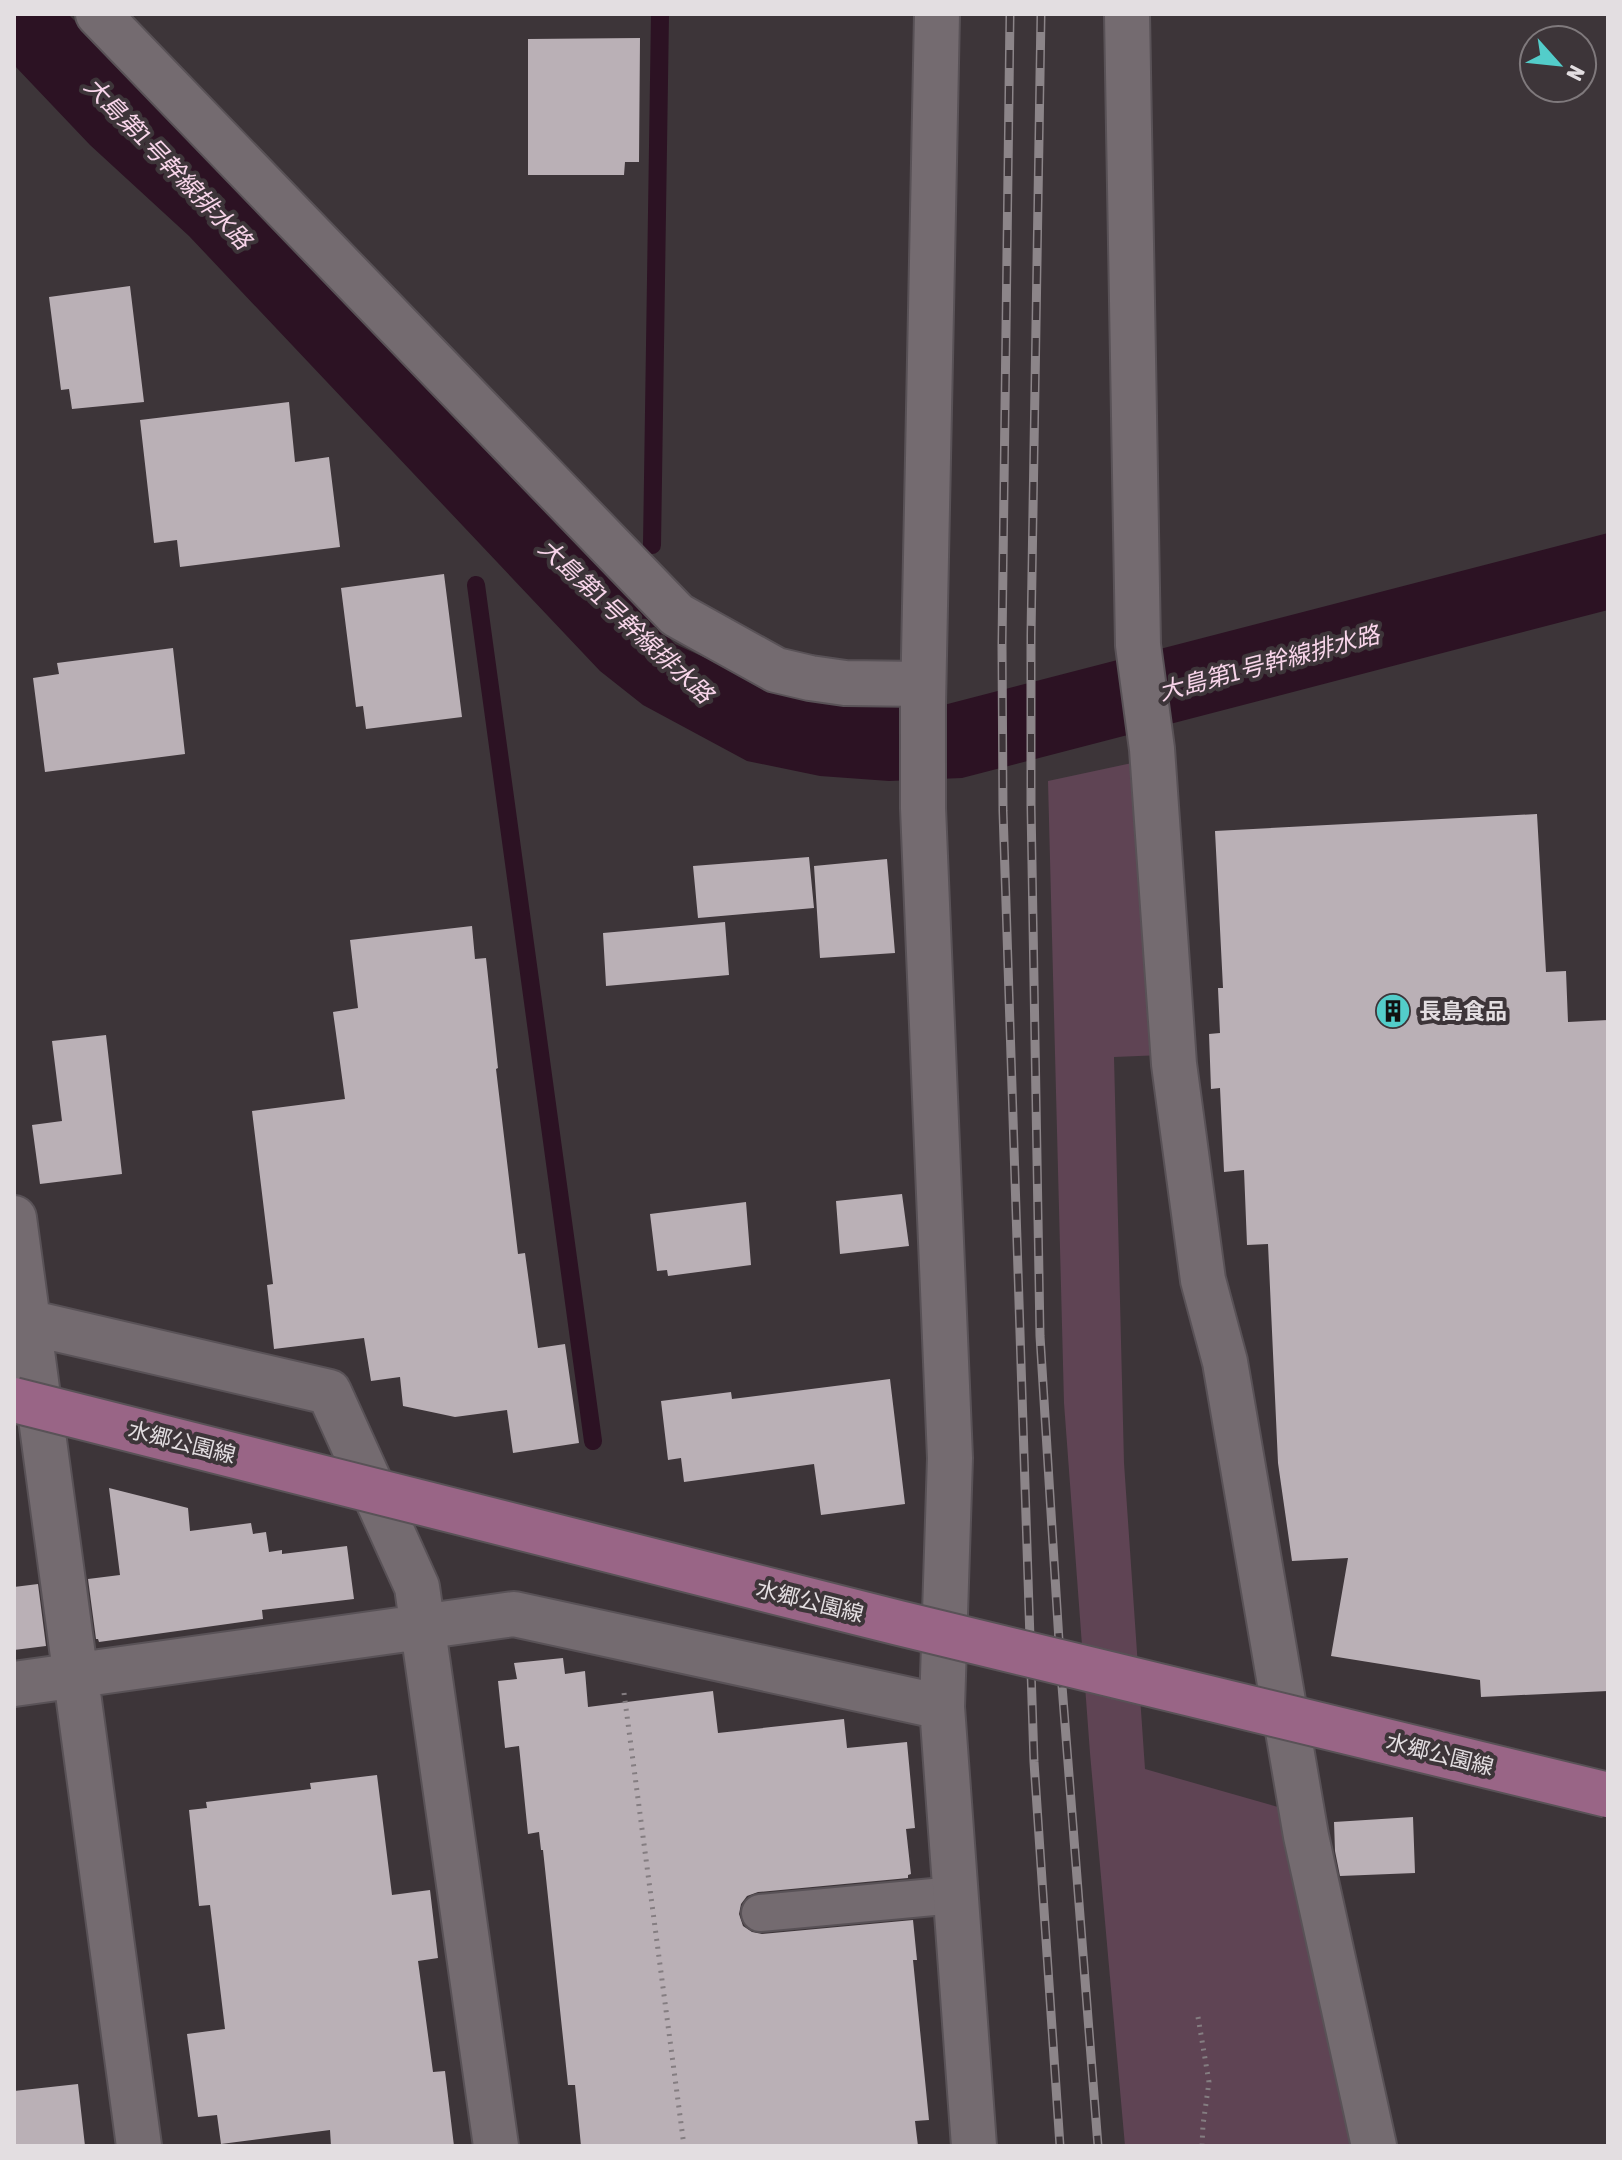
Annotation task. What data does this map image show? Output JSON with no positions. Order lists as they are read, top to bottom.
{
  "streets": {
    "main road": ["水郷公園線"]
  },
  "water": ["大島第1号幹線排水路"],
  "places": {
    "building": ["長島食品"]
  },
  "north": "bottom right"
}
